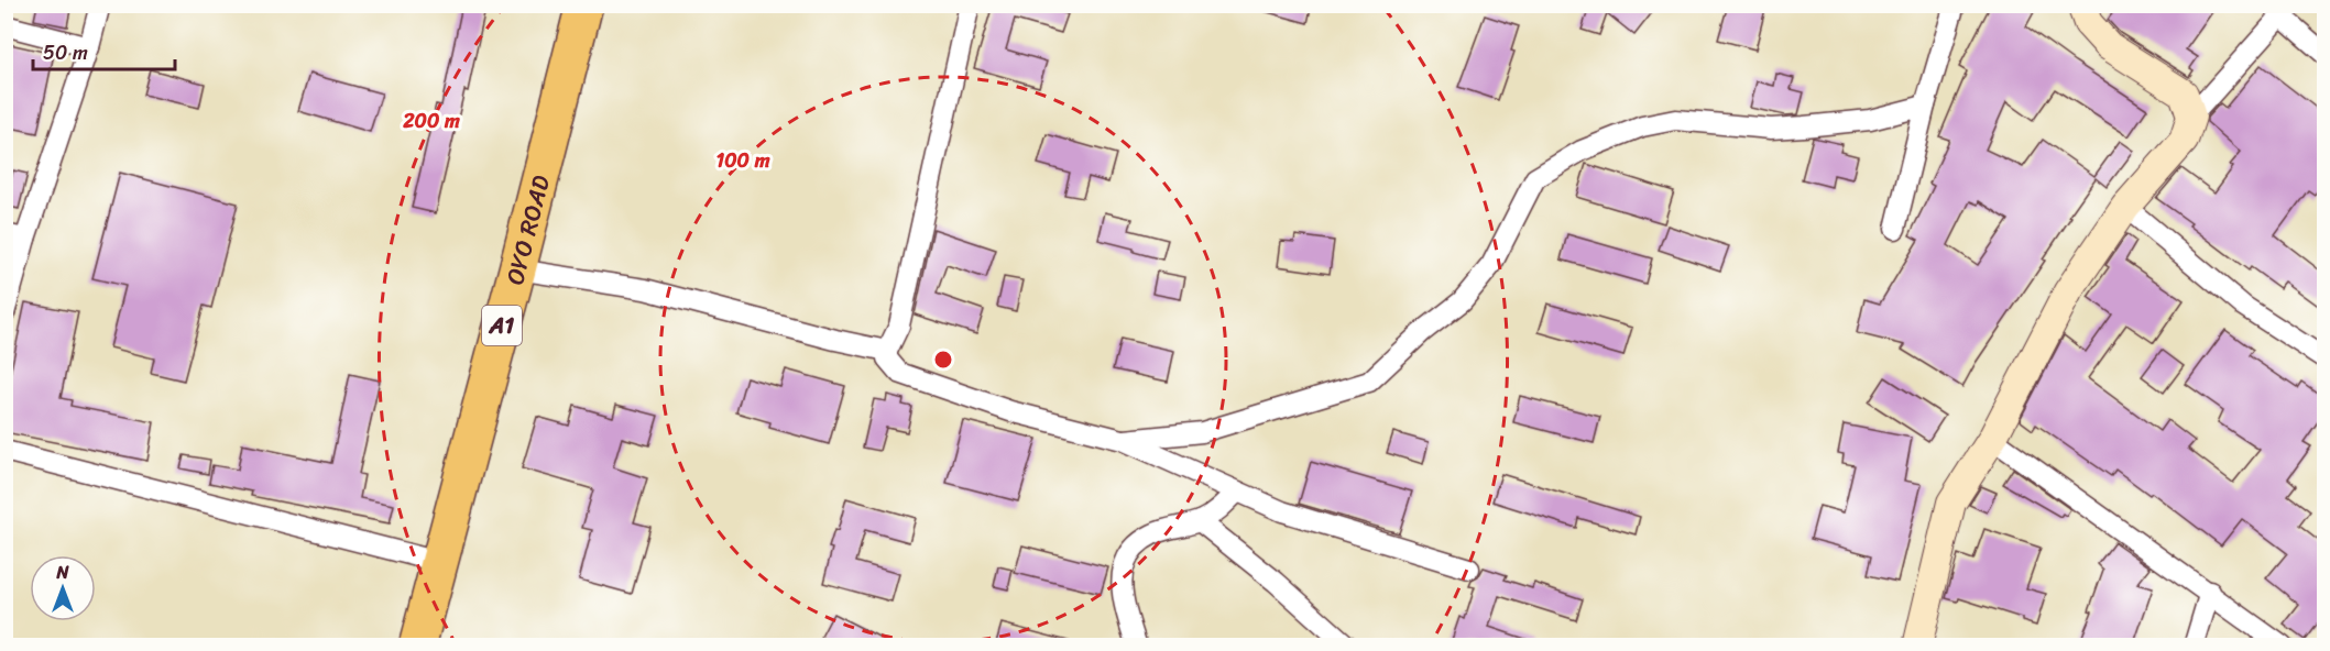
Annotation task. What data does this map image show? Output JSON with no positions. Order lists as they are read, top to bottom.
{
  "streets": {
    "highway": ["OYO ROAD", "A1"]
  },
  "scale_bar": "50 m",
  "north": "top",
  "rings": ["200 m", "100 m"]
}
